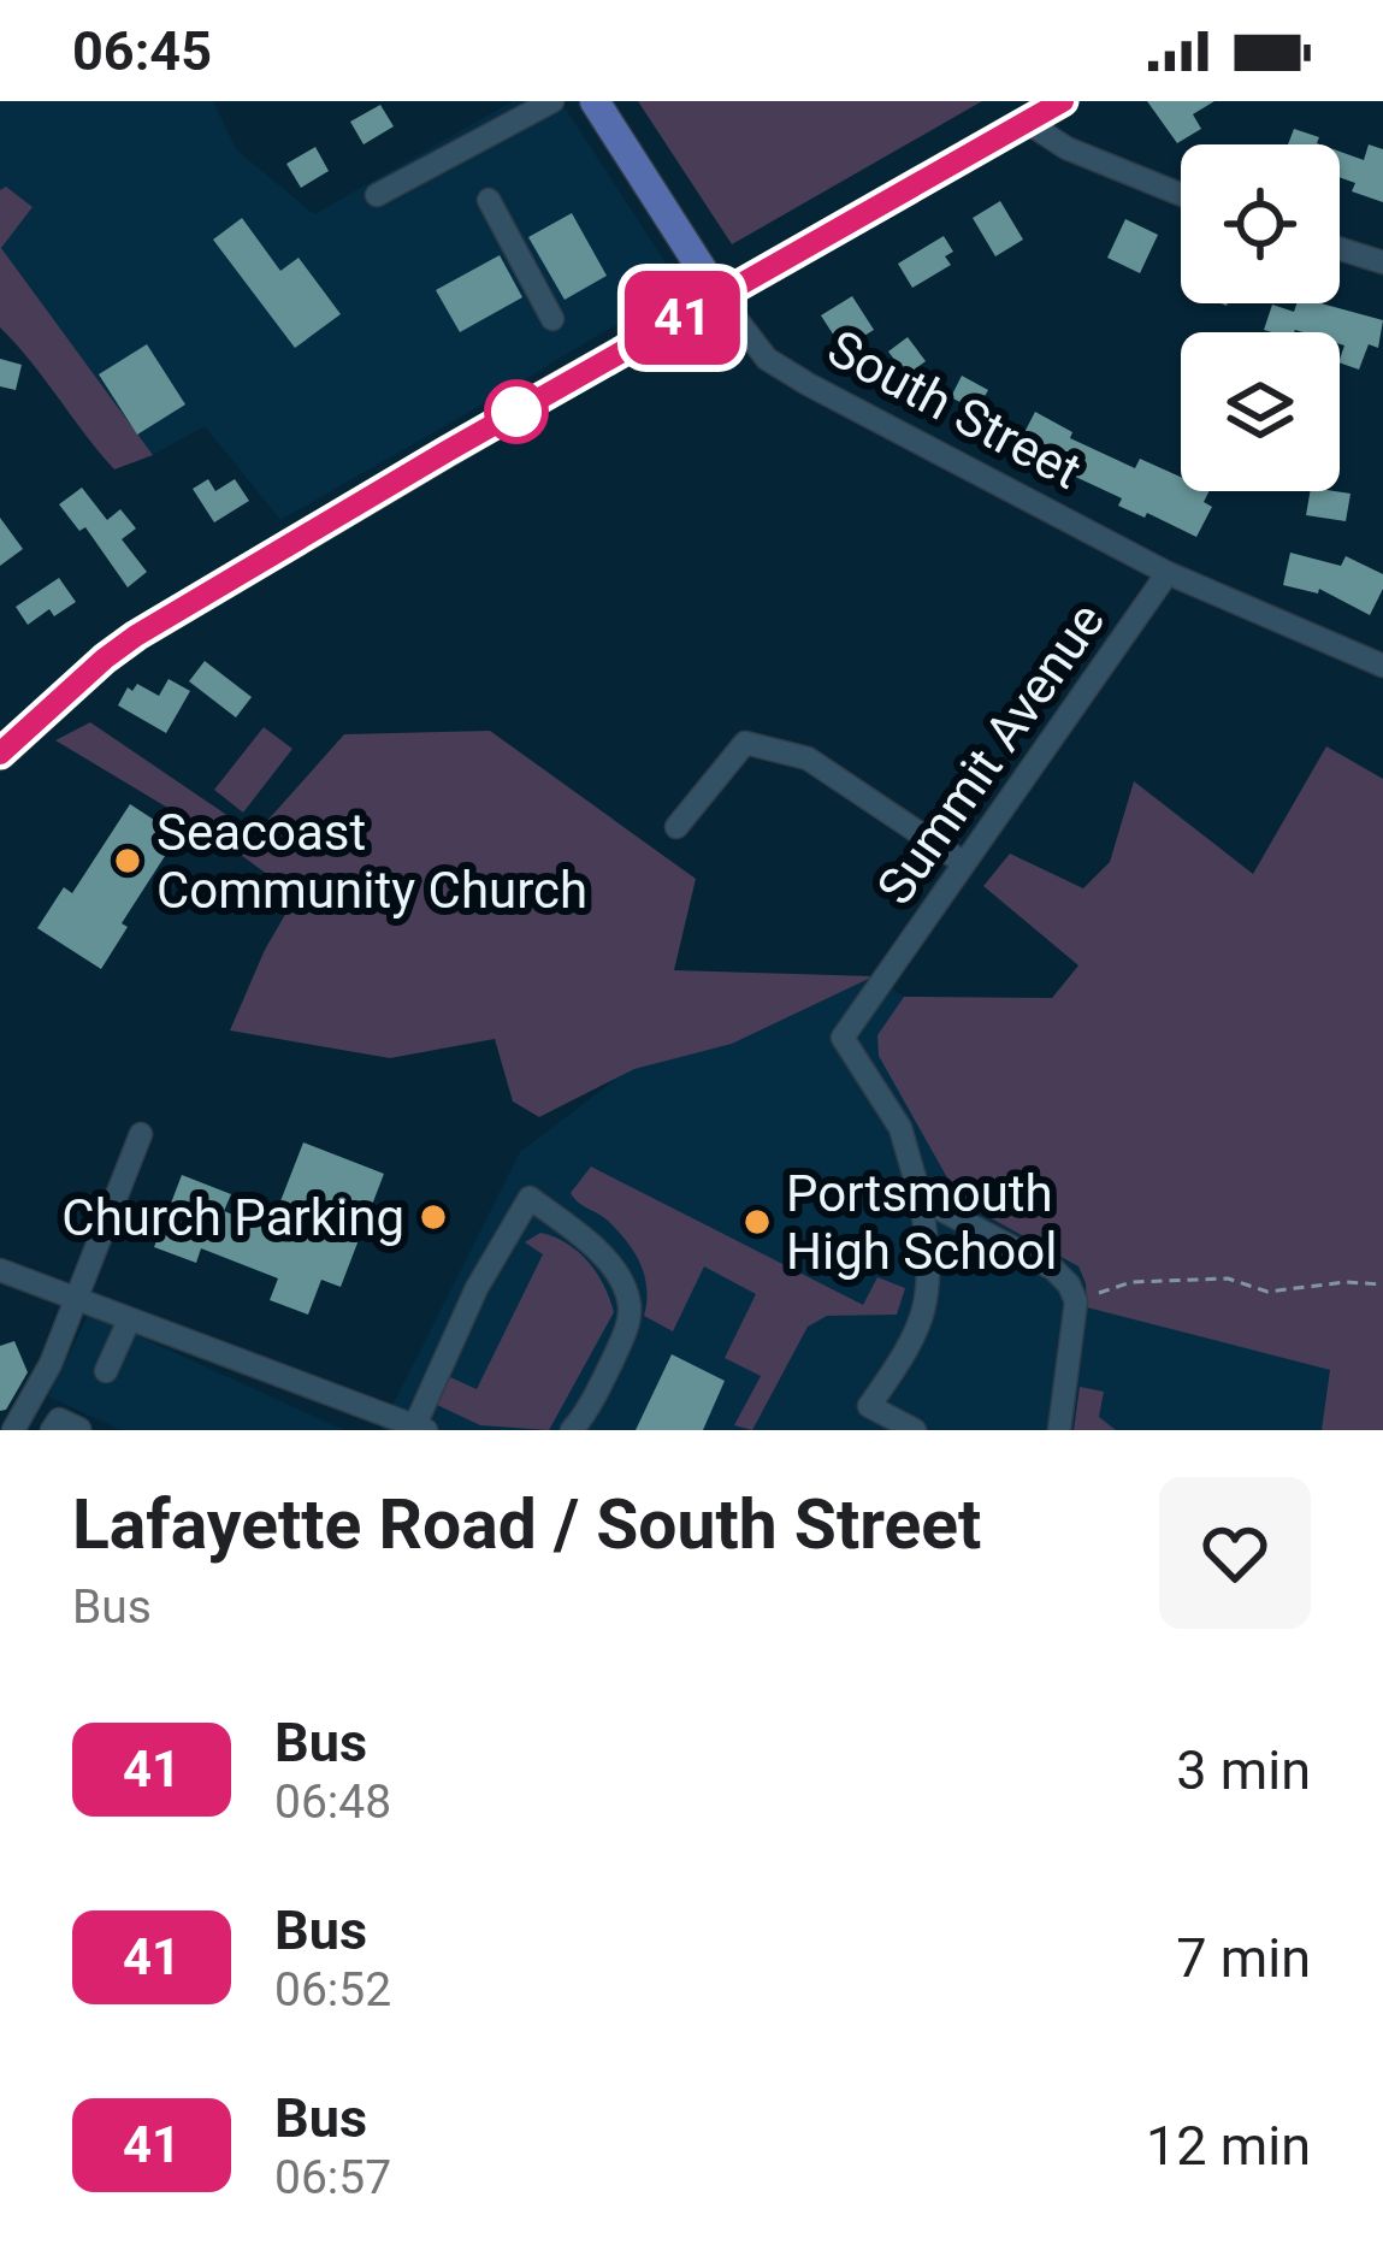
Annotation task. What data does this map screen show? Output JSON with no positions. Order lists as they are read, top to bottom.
{
  "streets": {
    "main road": ["South Street"],
    "street": ["Summit Avenue"]
  },
  "crossings": [
    ["South Street", "Summit Avenue"]
  ],
  "places": ["Seacoast Community Church", "Church Parking", "Portsmouth High School"],
  "lines": ["bus line 41"],
  "page": {
    "status": "06:45",
    "on_map": "41",
    "heading": ["Lafayette Road / South Street", "Bus"],
    "list": [
      {
        "mark": "41",
        "name": "Bus",
        "note": "06:48",
        "value": "3 min"
      },
      {
        "mark": "41",
        "name": "Bus",
        "note": "06:52",
        "value": "7 min"
      },
      {
        "mark": "41",
        "name": "Bus",
        "note": "06:57",
        "value": "12 min"
      }
    ]
  }
}
